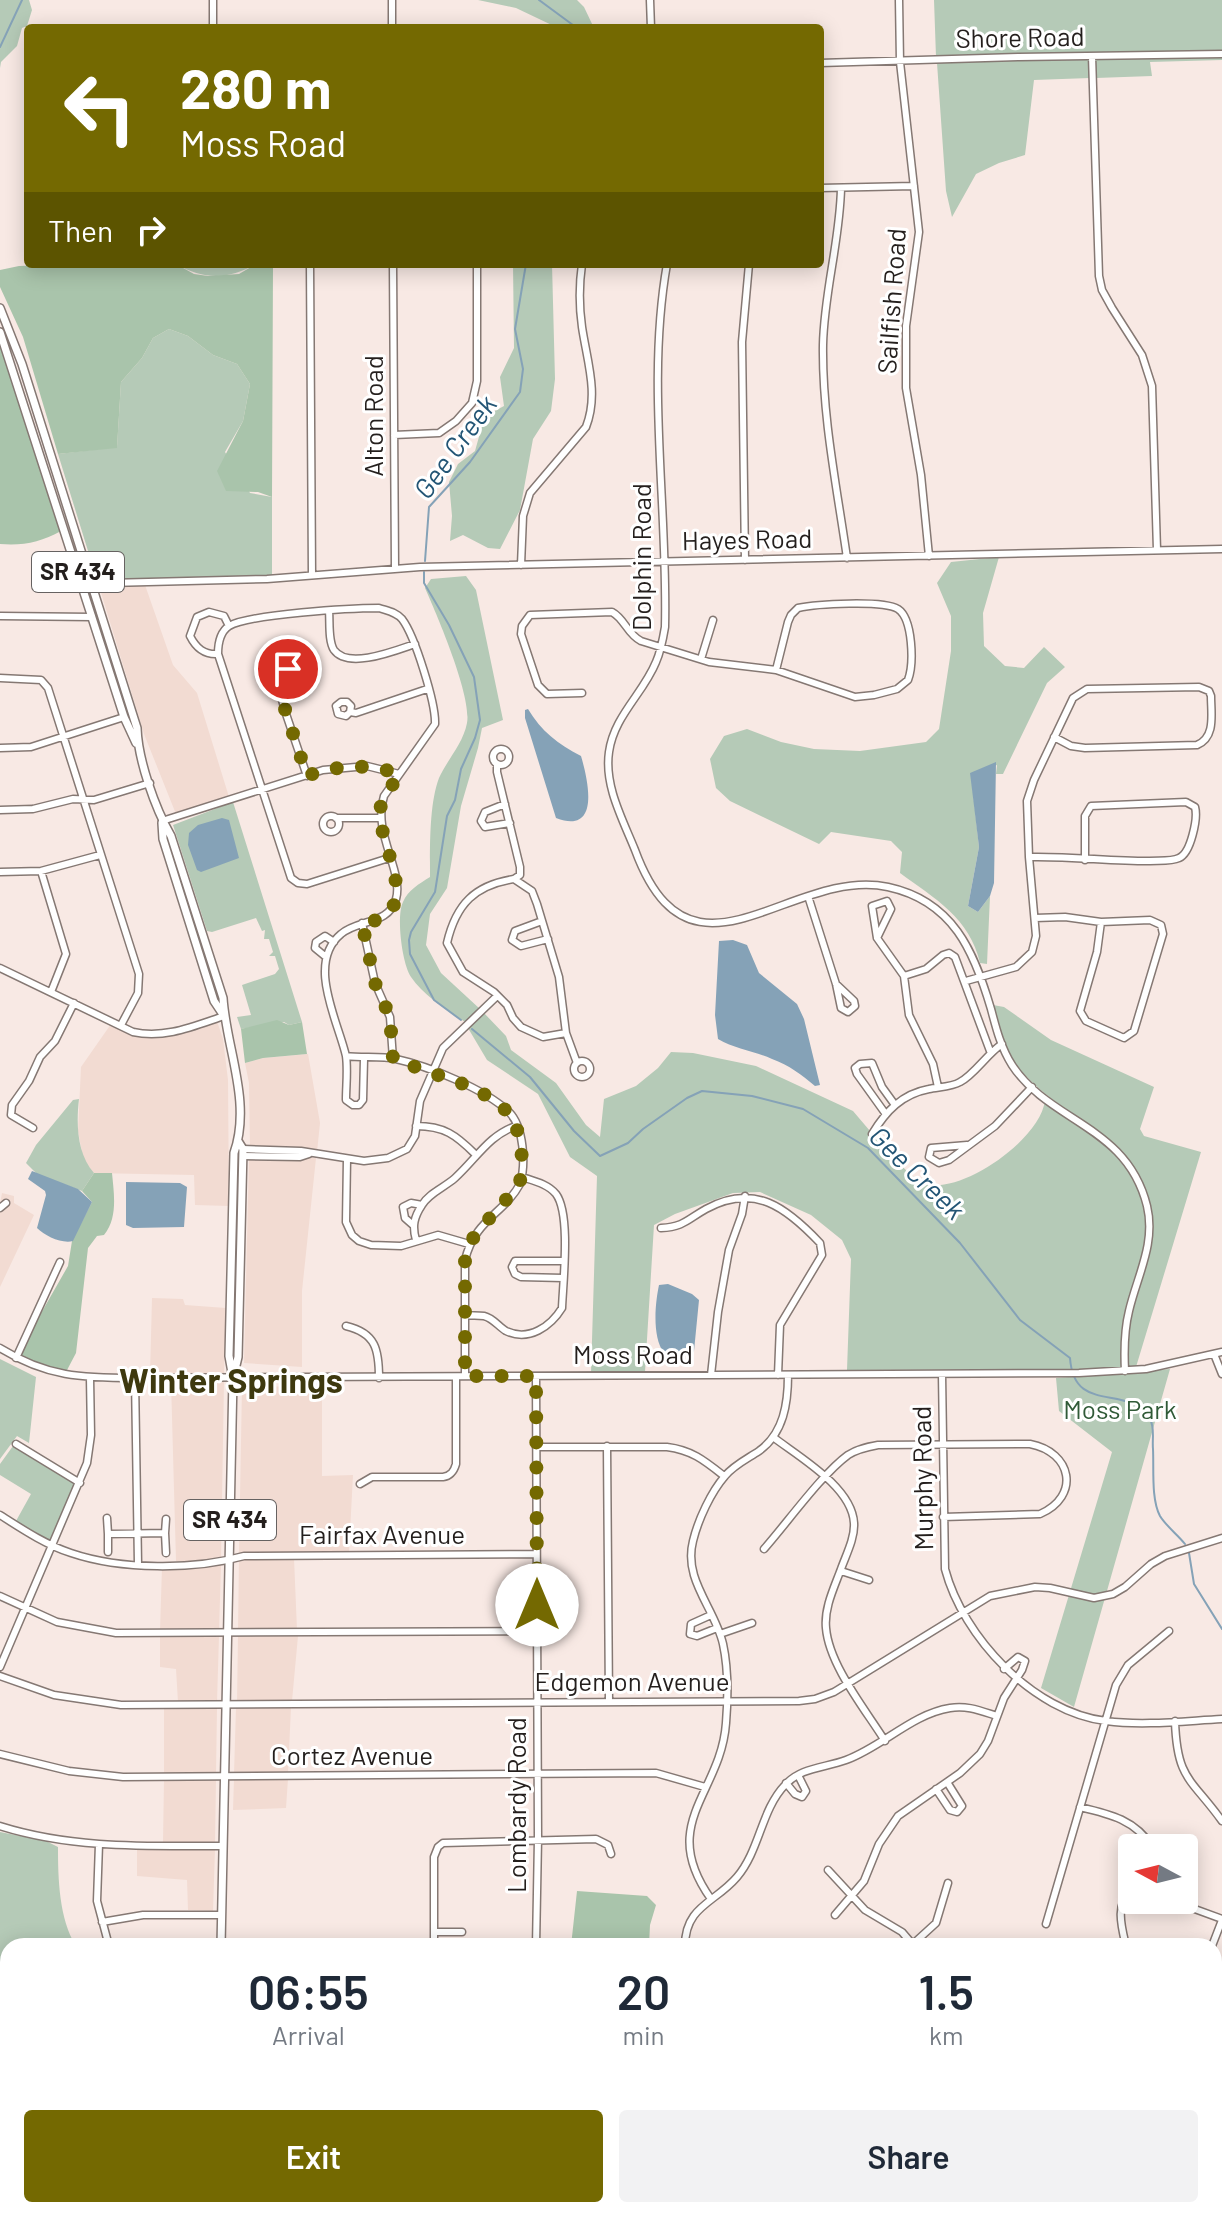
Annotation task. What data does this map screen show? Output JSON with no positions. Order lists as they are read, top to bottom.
{
  "streets": {
    "main road": ["SR 434"],
    "street": [
      "Shore Road",
      "Sailfish Road",
      "Alton Road",
      "Hayes Road",
      "Dolphin Road",
      "Moss Road",
      "Murphy Road",
      "Fairfax Avenue",
      "Edgemon Avenue",
      "Cortez Avenue",
      "Lombardy Road"
    ]
  },
  "crossings": [
    ["Shore Road", "Sailfish Road"],
    ["Sailfish Road", "Hayes Road"],
    ["Alton Road", "Hayes Road"],
    ["Hayes Road", "Dolphin Road"],
    ["Hayes Road", "SR 434"],
    ["Dolphin Road", "Moss Road"],
    ["SR 434", "Moss Road"],
    ["SR 434", "Fairfax Avenue"],
    ["SR 434", "Edgemon Avenue"],
    ["SR 434", "Cortez Avenue"],
    ["Moss Road", "Murphy Road"],
    ["Moss Road", "Lombardy Road"],
    ["Murphy Road", "Edgemon Avenue"],
    ["Fairfax Avenue", "Lombardy Road"],
    ["Edgemon Avenue", "Lombardy Road"],
    ["Cortez Avenue", "Lombardy Road"]
  ],
  "districts": ["Winter Springs"],
  "water": ["Gee Creek"],
  "parks": ["Moss Park"],
  "north": "left",
  "page": {
    "turn": ["280 m", "Moss Road"],
    "then": "Then",
    "eta": [
      "06:55",
      "Arrival",
      "20",
      "min",
      "1.5",
      "km"
    ],
    "buttons": ["Exit", "Share"]
  }
}
